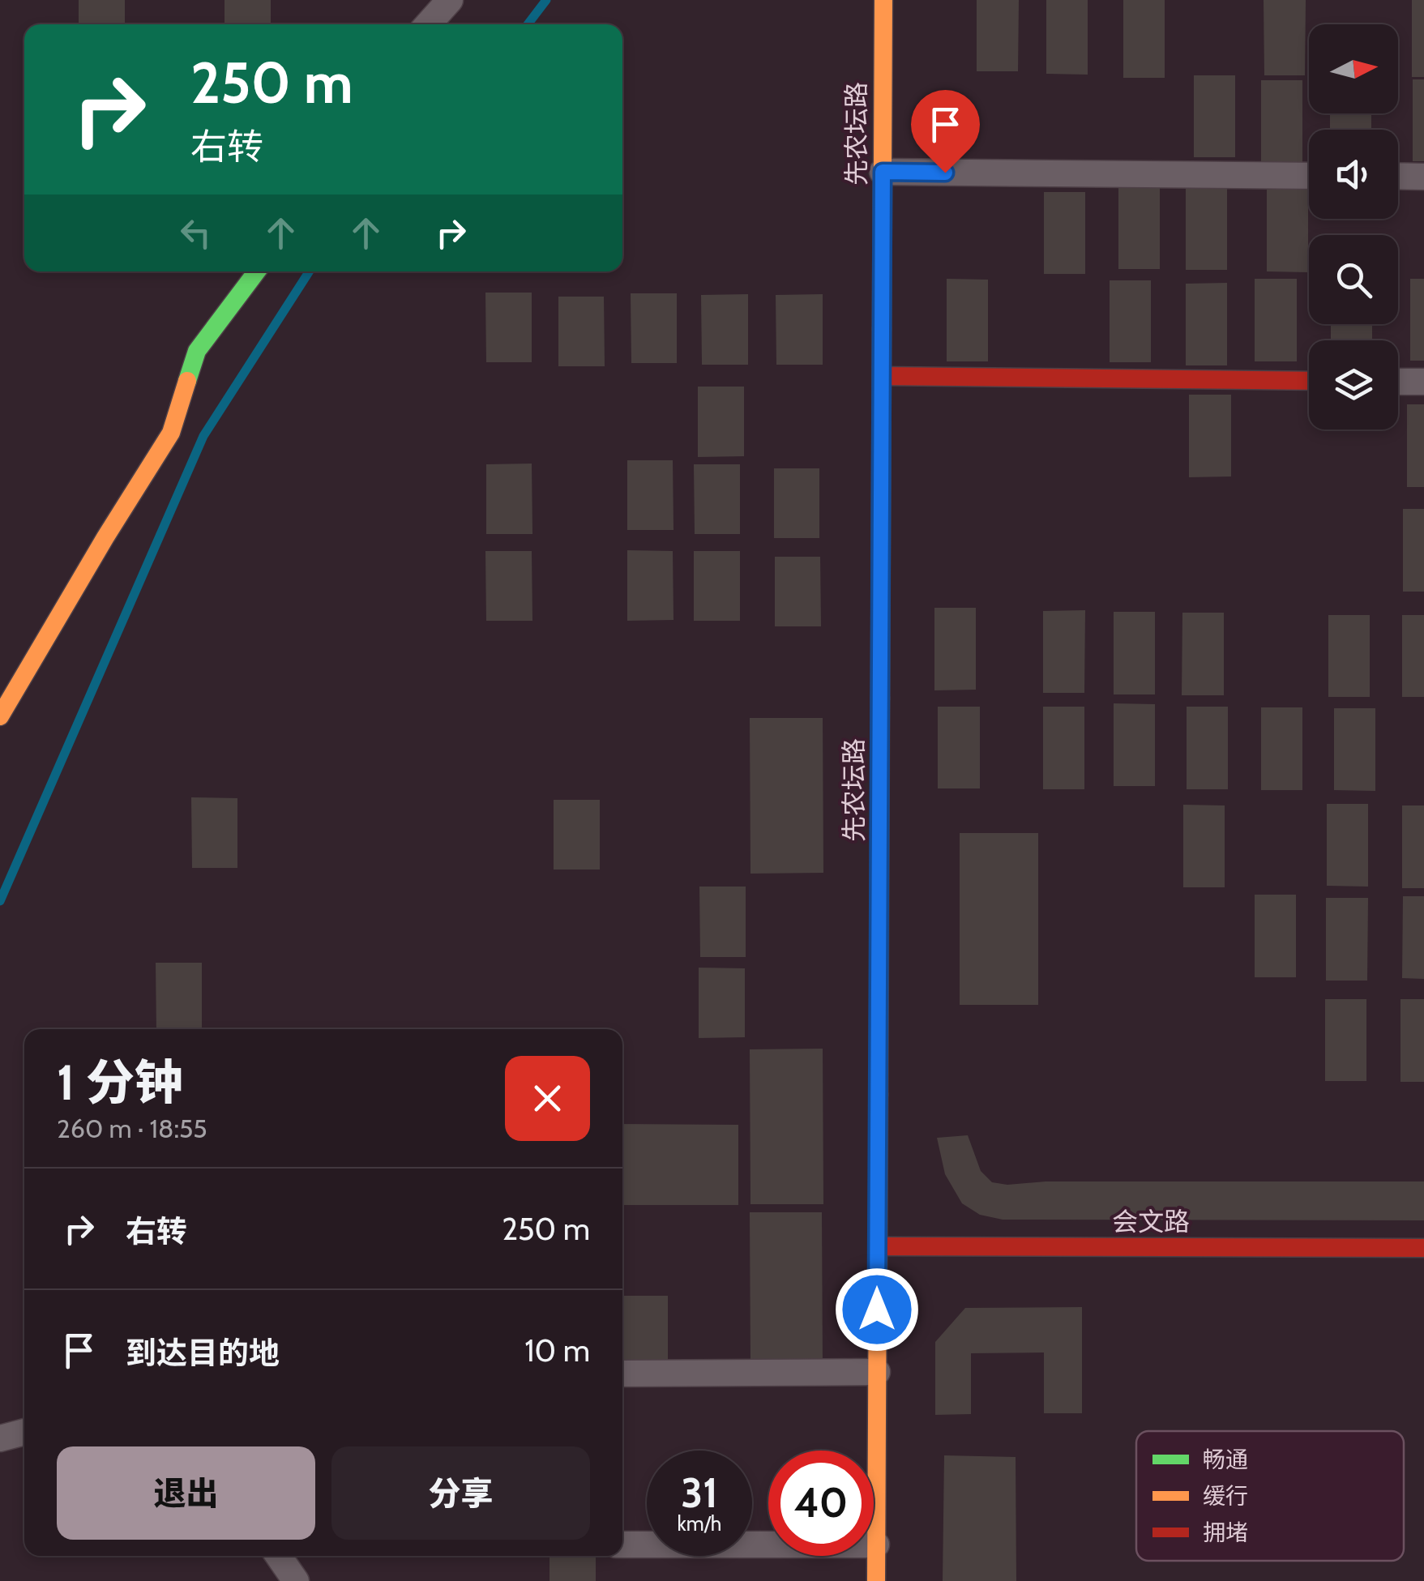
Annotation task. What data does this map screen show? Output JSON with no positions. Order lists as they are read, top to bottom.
{
  "streets": {
    "street": ["先农坛路", "会文路"]
  },
  "crossings": [
    ["先农坛路", "会文路"]
  ],
  "legend": ["畅通", "缓行", "拥堵"],
  "north": "right",
  "page": {
    "turn": ["250 m", "右转"],
    "heading": ["1 分钟", "260 m · 18:55"],
    "list": [
      {
        "name": "右转",
        "value": "250 m"
      },
      {
        "name": "到达目的地",
        "value": "10 m"
      }
    ],
    "buttons": ["退出", "分享"],
    "speed": "31 km/h",
    "limit": "40"
  }
}
